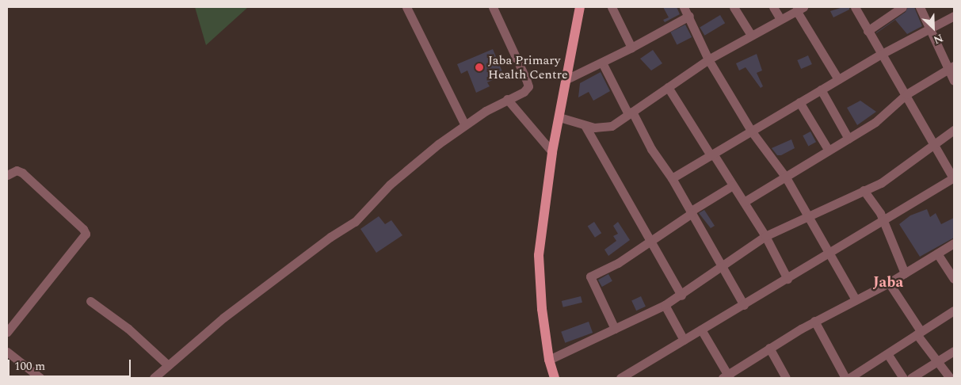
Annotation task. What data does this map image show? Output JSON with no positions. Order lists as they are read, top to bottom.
{
  "districts": ["Jaba"],
  "places": ["Jaba Primary Health Centre"],
  "scale_bar": "100 m",
  "north": "bottom right"
}
